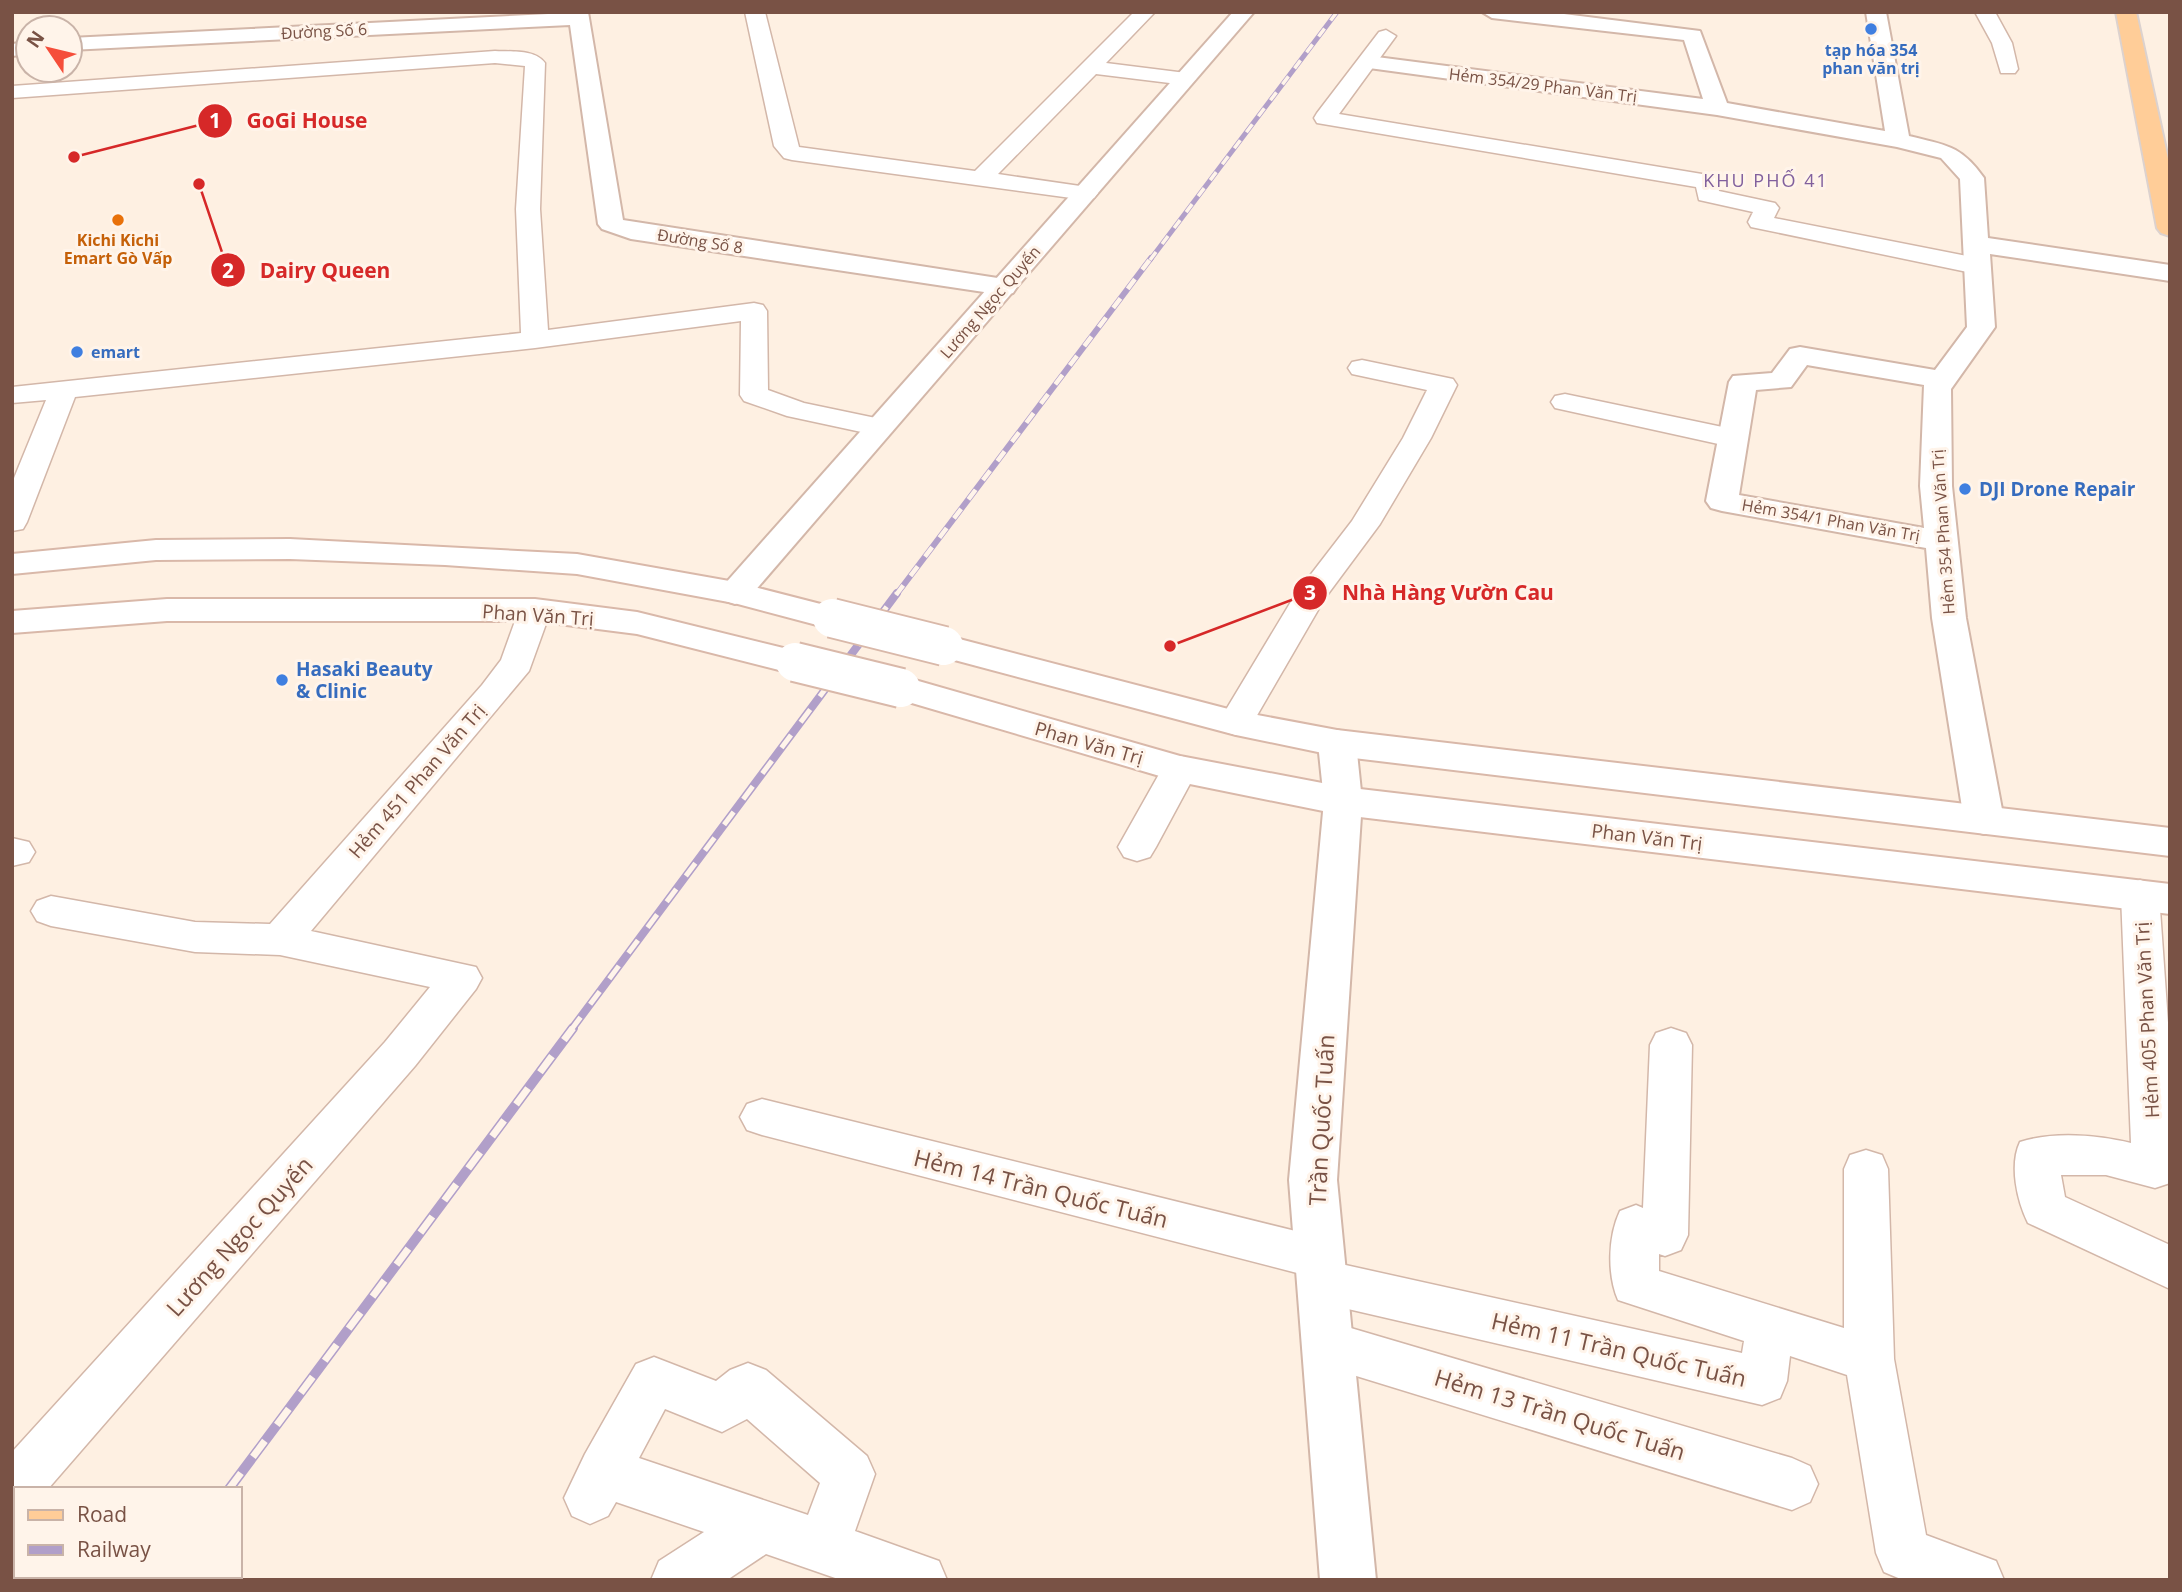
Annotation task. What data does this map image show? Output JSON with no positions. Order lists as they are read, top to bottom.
{
  "streets": {
    "street": [
      "Đường Số 6",
      "Hẻm 354/29 Phan Văn Trị",
      "Đường Số 8",
      "Lương Ngọc Quyến",
      "Hẻm 354/1 Phan Văn Trị",
      "Hẻm 354 Phan Văn Trị",
      "Phan Văn Trị",
      "Trần Quốc Tuấn"
    ],
    "lane": [
      "Hẻm 451 Phan Văn Trị",
      "Hẻm 405 Phan Văn Trị",
      "Hẻm 14 Trần Quốc Tuấn",
      "Hẻm 11 Trần Quốc Tuấn",
      "Hẻm 13 Trần Quốc Tuấn"
    ]
  },
  "crossings": [
    ["Đường Số 6", "Đường Số 8"],
    ["Hẻm 354/29 Phan Văn Trị", "Hẻm 354 Phan Văn Trị"],
    ["Đường Số 8", "Lương Ngọc Quyến"],
    ["Lương Ngọc Quyến", "Hẻm 451 Phan Văn Trị"],
    ["Hẻm 354/1 Phan Văn Trị", "Hẻm 354 Phan Văn Trị"],
    ["Phan Văn Trị", "Hẻm 451 Phan Văn Trị"],
    ["Phan Văn Trị", "Hẻm 405 Phan Văn Trị"],
    ["Phan Văn Trị", "Trần Quốc Tuấn"],
    ["Trần Quốc Tuấn", "Hẻm 14 Trần Quốc Tuấn"],
    ["Trần Quốc Tuấn", "Hẻm 11 Trần Quốc Tuấn"],
    ["Trần Quốc Tuấn", "Hẻm 13 Trần Quốc Tuấn"],
    ["Hẻm 14 Trần Quốc Tuấn", "Hẻm 11 Trần Quốc Tuấn"]
  ],
  "districts": ["KHU PHỐ 41"],
  "places": [
    "tạp hóa 354 phan văn trị",
    "GoGi House",
    "Dairy Queen",
    "Kichi Kichi Emart Gò Vấp",
    "emart",
    "DJI Drone Repair",
    "Nhà Hàng Vườn Cau",
    "Hasaki Beauty & Clinic"
  ],
  "legend": ["Road", "Railway"],
  "north": "top left"
}
